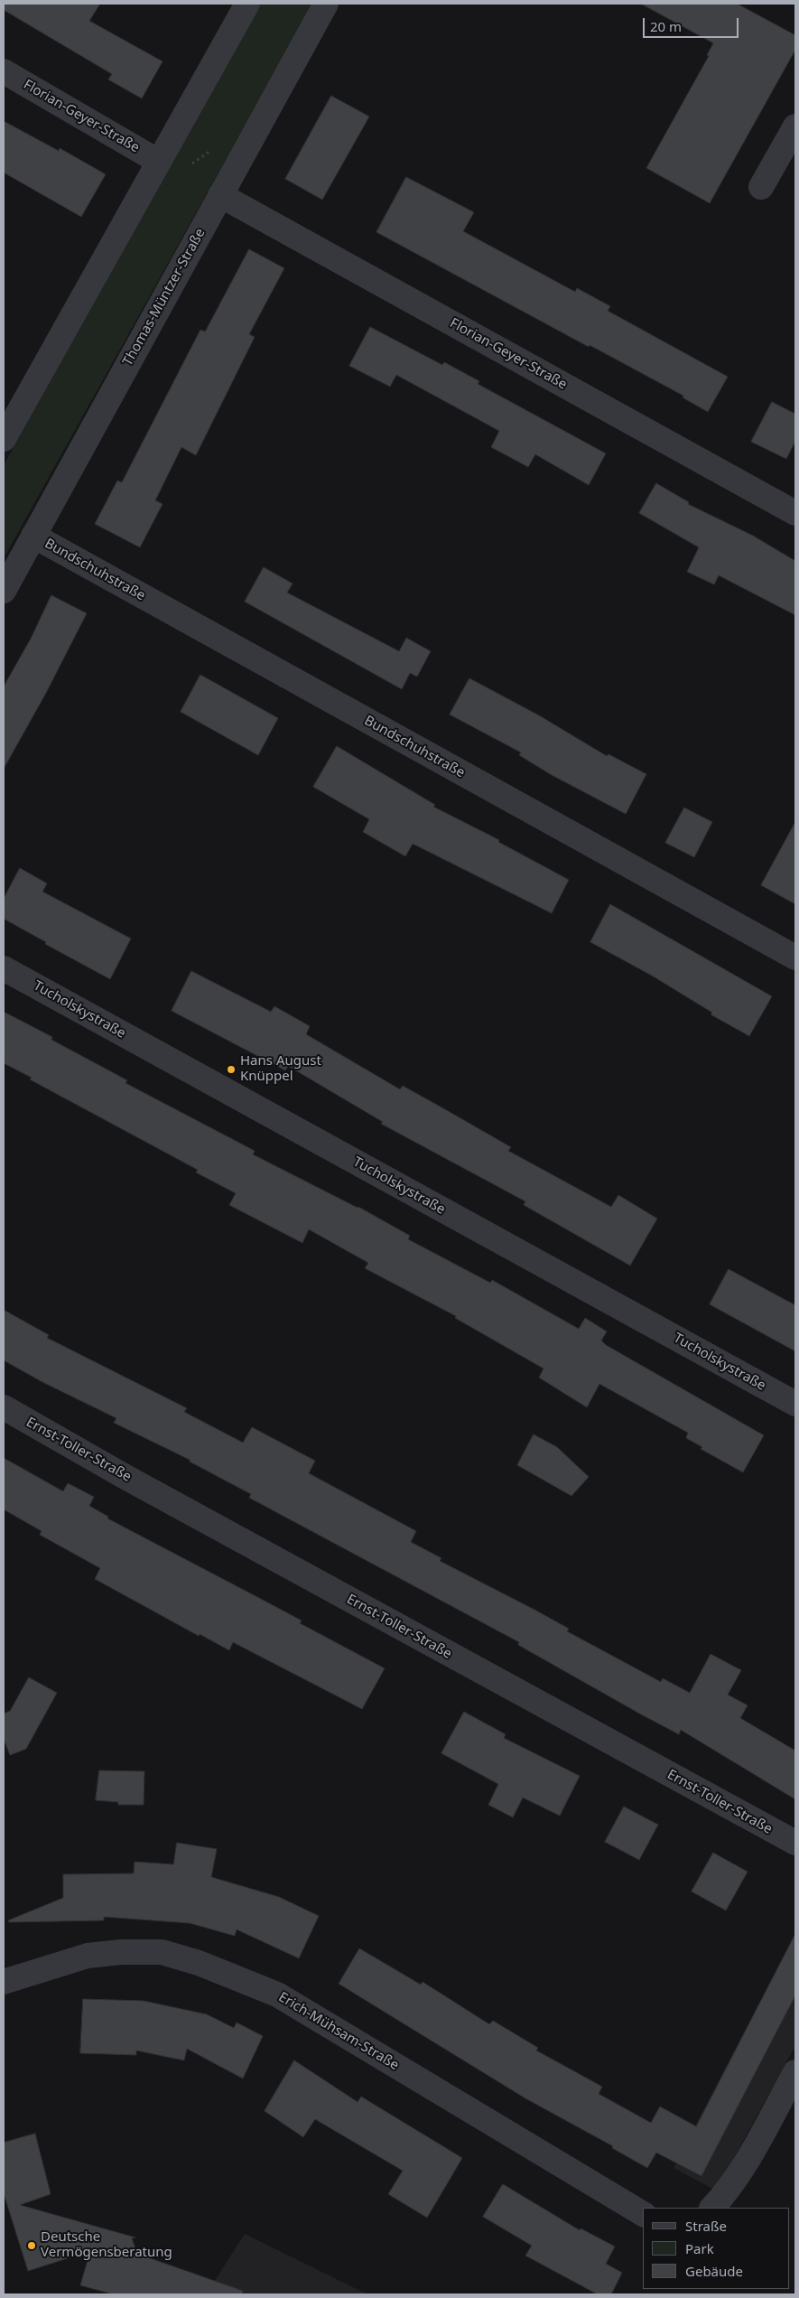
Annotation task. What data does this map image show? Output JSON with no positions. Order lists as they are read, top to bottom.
{
  "streets": {
    "street": [
      "Florian-Geyer-Straße",
      "Thomas-Müntzer-Straße",
      "Bundschuhstraße",
      "Tucholskystraße",
      "Ernst-Toller-Straße",
      "Erich-Mühsam-Straße"
    ]
  },
  "crossings": [
    ["Florian-Geyer-Straße", "Thomas-Müntzer-Straße"],
    ["Thomas-Müntzer-Straße", "Bundschuhstraße"]
  ],
  "places": ["Hans August Knüppel", "Deutsche Vermögensberatung"],
  "legend": ["Straße", "Park", "Gebäude"],
  "scale_bar": "20 m"
}
